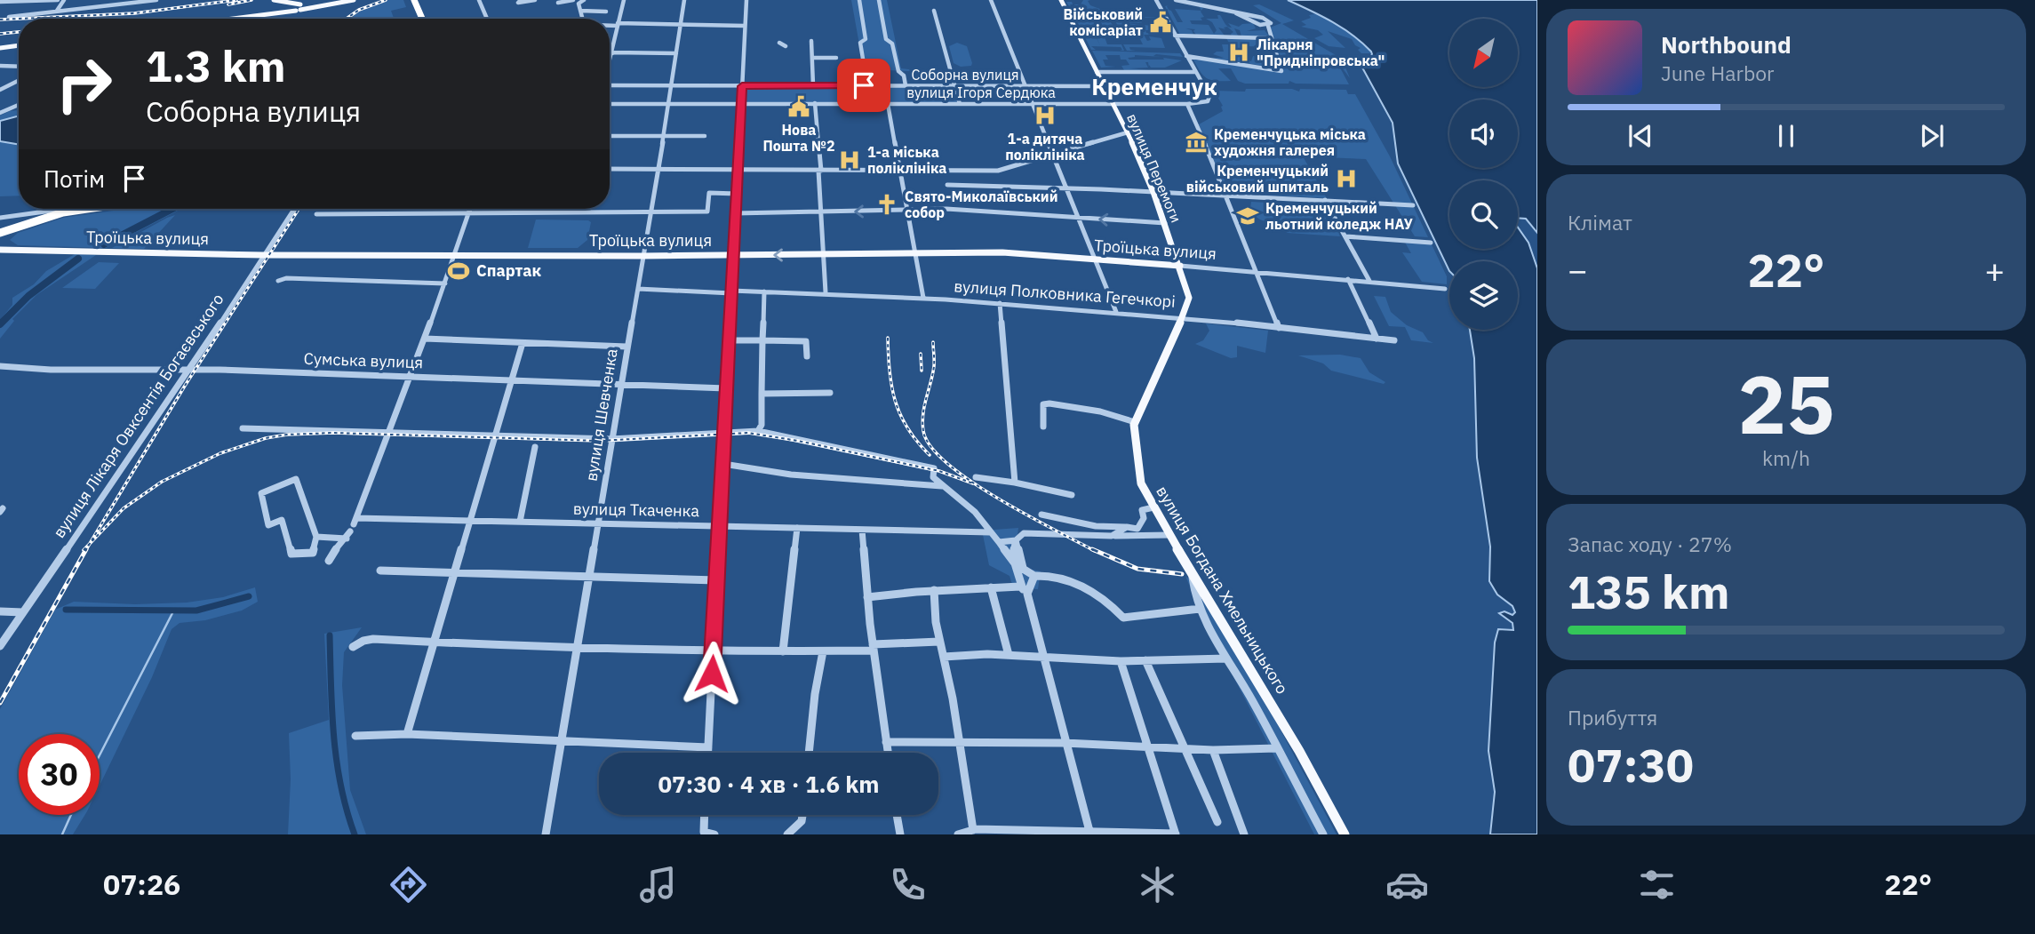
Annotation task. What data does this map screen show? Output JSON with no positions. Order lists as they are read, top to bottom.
{
  "streets": {
    "main road": ["вулиця Перемоги", "Троїцька вулиця", "вулиця Богдана Хмельницького"],
    "street": [
      "Соборна вулиця",
      "вулиця Ігоря Сердюка",
      "вулиця Полковника Гегечкорі",
      "Сумська вулиця",
      "вулиця Шевченка",
      "вулиця Лікаря Овксентія Богаєвського",
      "вулиця Ткаченка"
    ]
  },
  "crossings": [
    ["Соборна вулиця", "вулиця Перемоги"],
    ["Соборна вулиця", "вулиця Шевченка"],
    ["вулиця Ігоря Сердюка", "вулиця Перемоги"],
    ["вулиця Ігоря Сердюка", "вулиця Шевченка"],
    ["вулиця Перемоги", "Троїцька вулиця"],
    ["вулиця Перемоги", "вулиця Полковника Гегечкорі"],
    ["Троїцька вулиця", "вулиця Шевченка"],
    ["Троїцька вулиця", "вулиця Лікаря Овксентія Богаєвського"],
    ["вулиця Полковника Гегечкорі", "вулиця Шевченка"],
    ["Сумська вулиця", "вулиця Шевченка"],
    ["Сумська вулиця", "вулиця Лікаря Овксентія Богаєвського"],
    ["вулиця Шевченка", "вулиця Ткаченка"]
  ],
  "districts": ["Кременчук"],
  "places": {
    "public building": ["Військовий комісаріат", "Нова Пошта №2"],
    "hospital": [
      "Лікарня \"Придніпровська\"",
      "1-а дитяча поліклініка",
      "1-а міська поліклініка",
      "Кременчуцький військовий шпиталь"
    ],
    "museum": ["Кременчуцька міська художня галерея"],
    "church": ["Свято-Миколаївський собор"],
    "school or university": ["Кременчуцький льотний коледж НАУ"],
    "sports": ["Спартак"]
  },
  "north": "bottom left",
  "page": {
    "turn": ["1.3 km", "Соборна вулиця"],
    "song": ["Northbound", "June Harbor"],
    "then": "Потім",
    "tile": [
      "Клімат",
      ["25", "km/h"],
      ["Запас ходу · 27%", "135 km"],
      ["Прибуття", "07:30"]
    ],
    "heat": ["−", "22°", "+"],
    "limit": "30",
    "trip": "07:30 · 4 хв · 1.6 km",
    "tabs": ["07:26", "22°"]
  }
}
